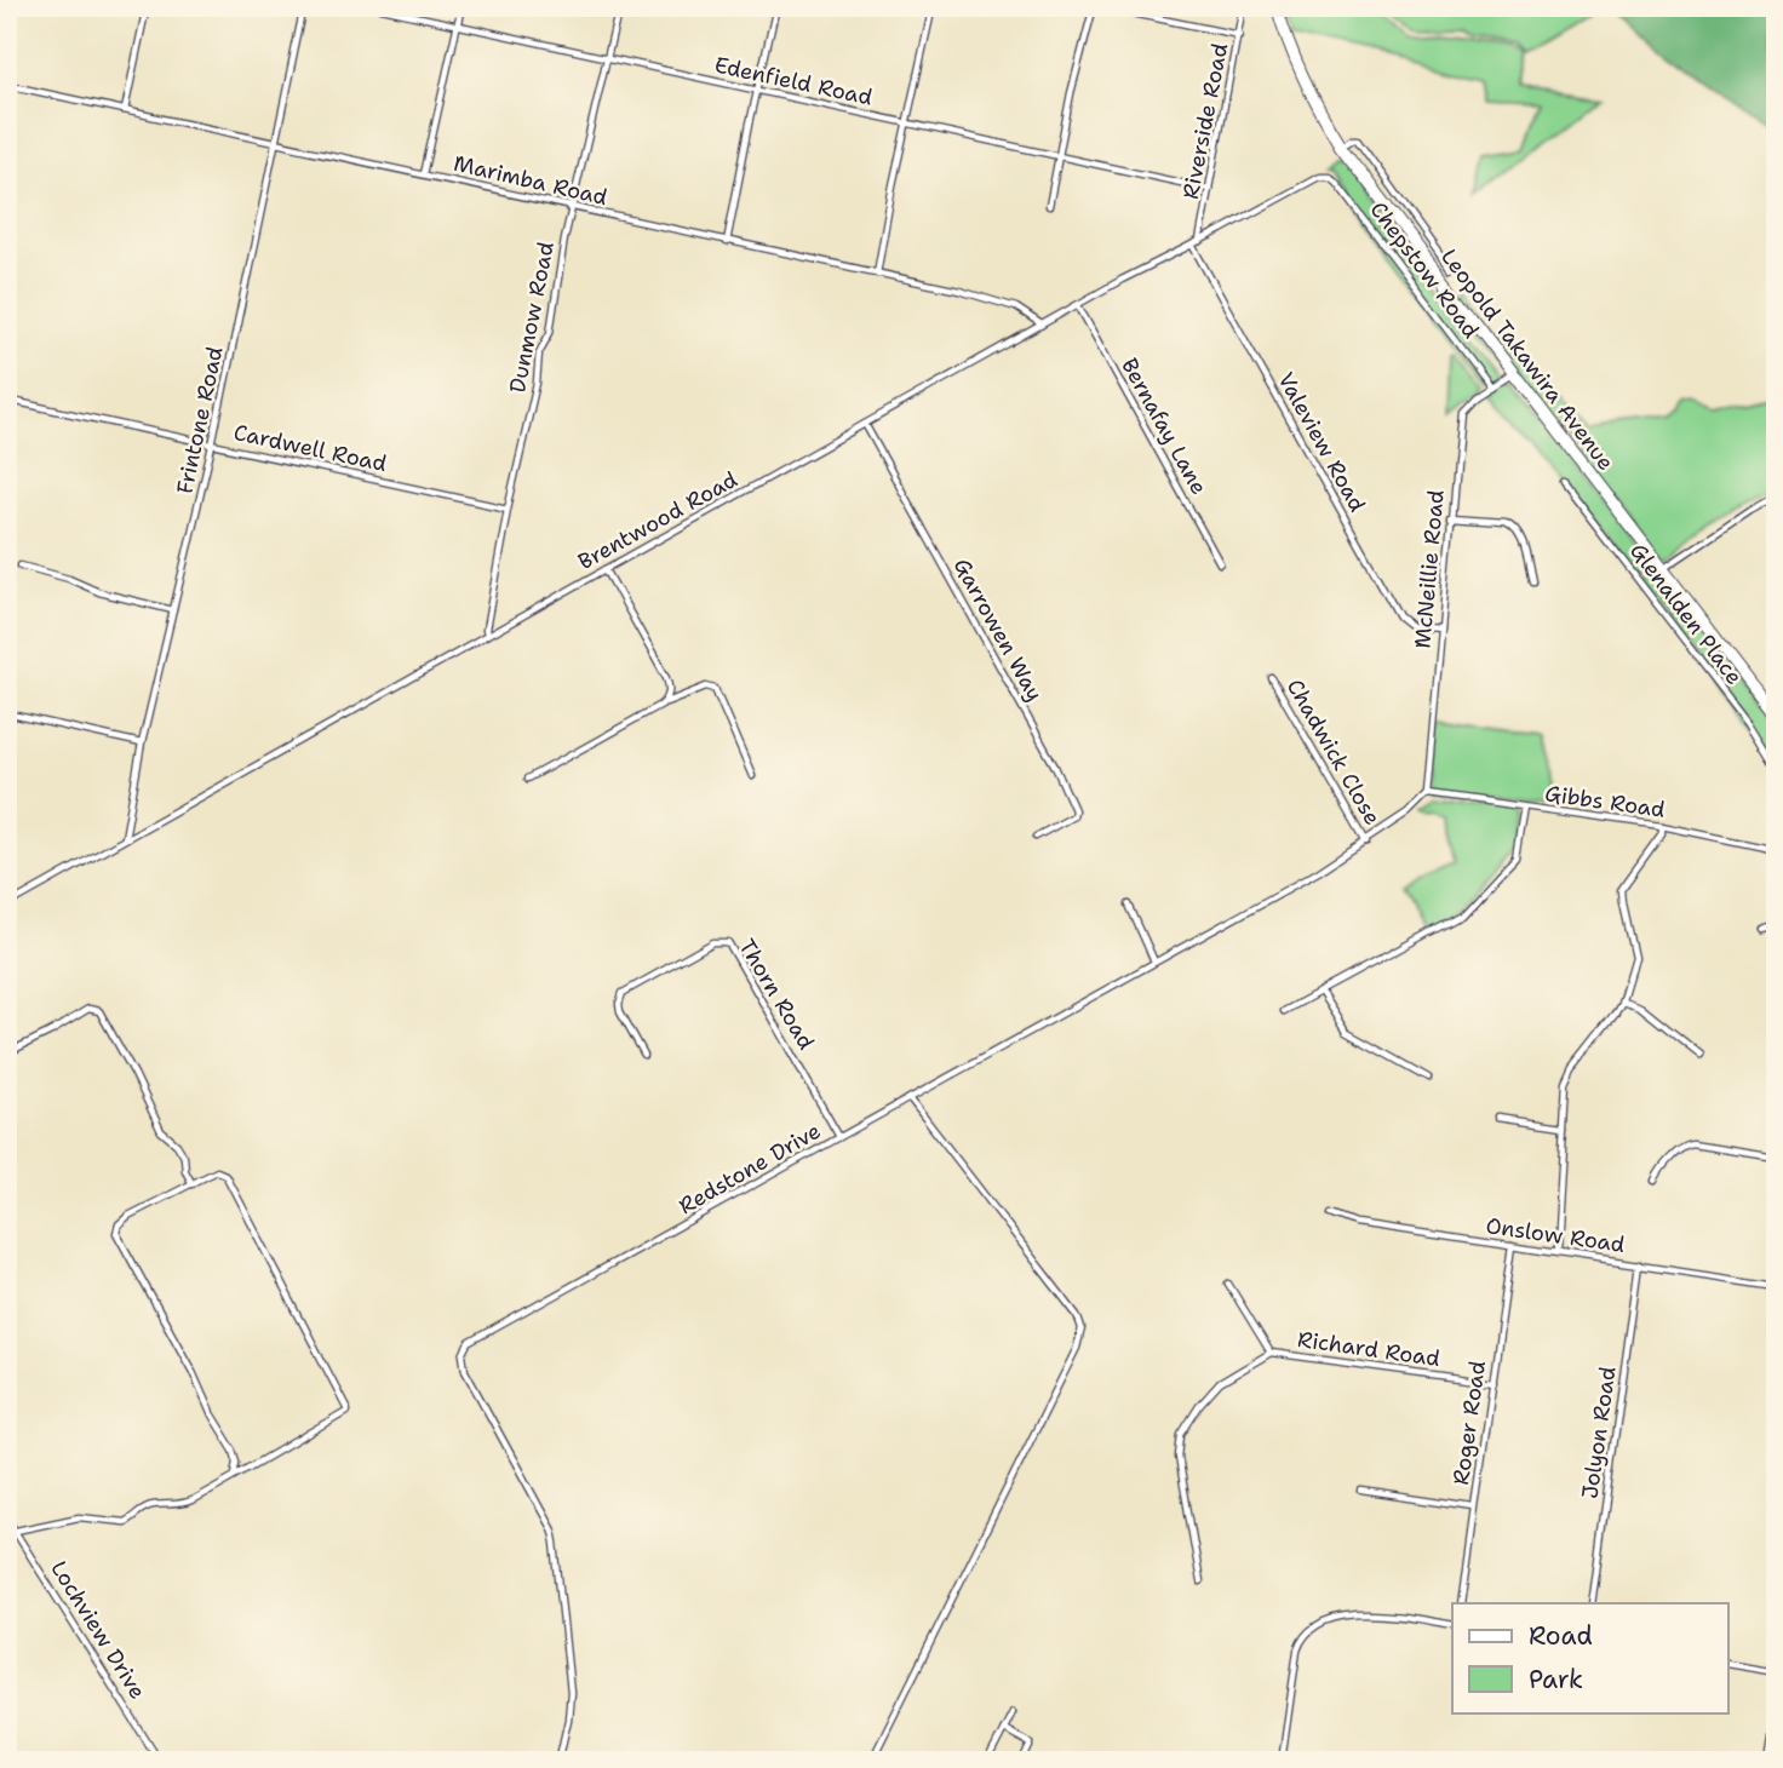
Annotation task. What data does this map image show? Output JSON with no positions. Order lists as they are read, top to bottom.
{
  "streets": {
    "highway": ["Leopold Takawira Avenue"],
    "street": [
      "Edenfield Road",
      "Riverside Road",
      "Marimba Road",
      "Chepstow Road",
      "Dunmow Road",
      "Frintone Road",
      "Bernafay Lane",
      "Valeview Road",
      "Cardwell Road",
      "Brentwood Road",
      "McNeillie Road",
      "Glenalden Place",
      "Garrowen Way",
      "Chadwick Close",
      "Gibbs Road",
      "Thorn Road",
      "Redstone Drive",
      "Onslow Road",
      "Richard Road",
      "Roger Road",
      "Jolyon Road",
      "Lochview Drive"
    ]
  },
  "crossings": [
    ["Edenfield Road", "Riverside Road"],
    ["Edenfield Road", "Dunmow Road"],
    ["Riverside Road", "Valeview Road"],
    ["Riverside Road", "Brentwood Road"],
    ["Marimba Road", "Dunmow Road"],
    ["Marimba Road", "Frintone Road"],
    ["Marimba Road", "Brentwood Road"],
    ["Chepstow Road", "Brentwood Road"],
    ["Chepstow Road", "McNeillie Road"],
    ["Dunmow Road", "Cardwell Road"],
    ["Dunmow Road", "Brentwood Road"],
    ["Leopold Takawira Avenue", "McNeillie Road"],
    ["Frintone Road", "Cardwell Road"],
    ["Frintone Road", "Brentwood Road"],
    ["Bernafay Lane", "Brentwood Road"],
    ["Valeview Road", "Brentwood Road"],
    ["Valeview Road", "McNeillie Road"],
    ["Brentwood Road", "Garrowen Way"],
    ["McNeillie Road", "Gibbs Road"],
    ["McNeillie Road", "Redstone Drive"],
    ["Chadwick Close", "Redstone Drive"],
    ["Gibbs Road", "Redstone Drive"],
    ["Thorn Road", "Redstone Drive"],
    ["Onslow Road", "Roger Road"],
    ["Onslow Road", "Jolyon Road"],
    ["Richard Road", "Roger Road"]
  ],
  "legend": ["Road", "Park"]
}
